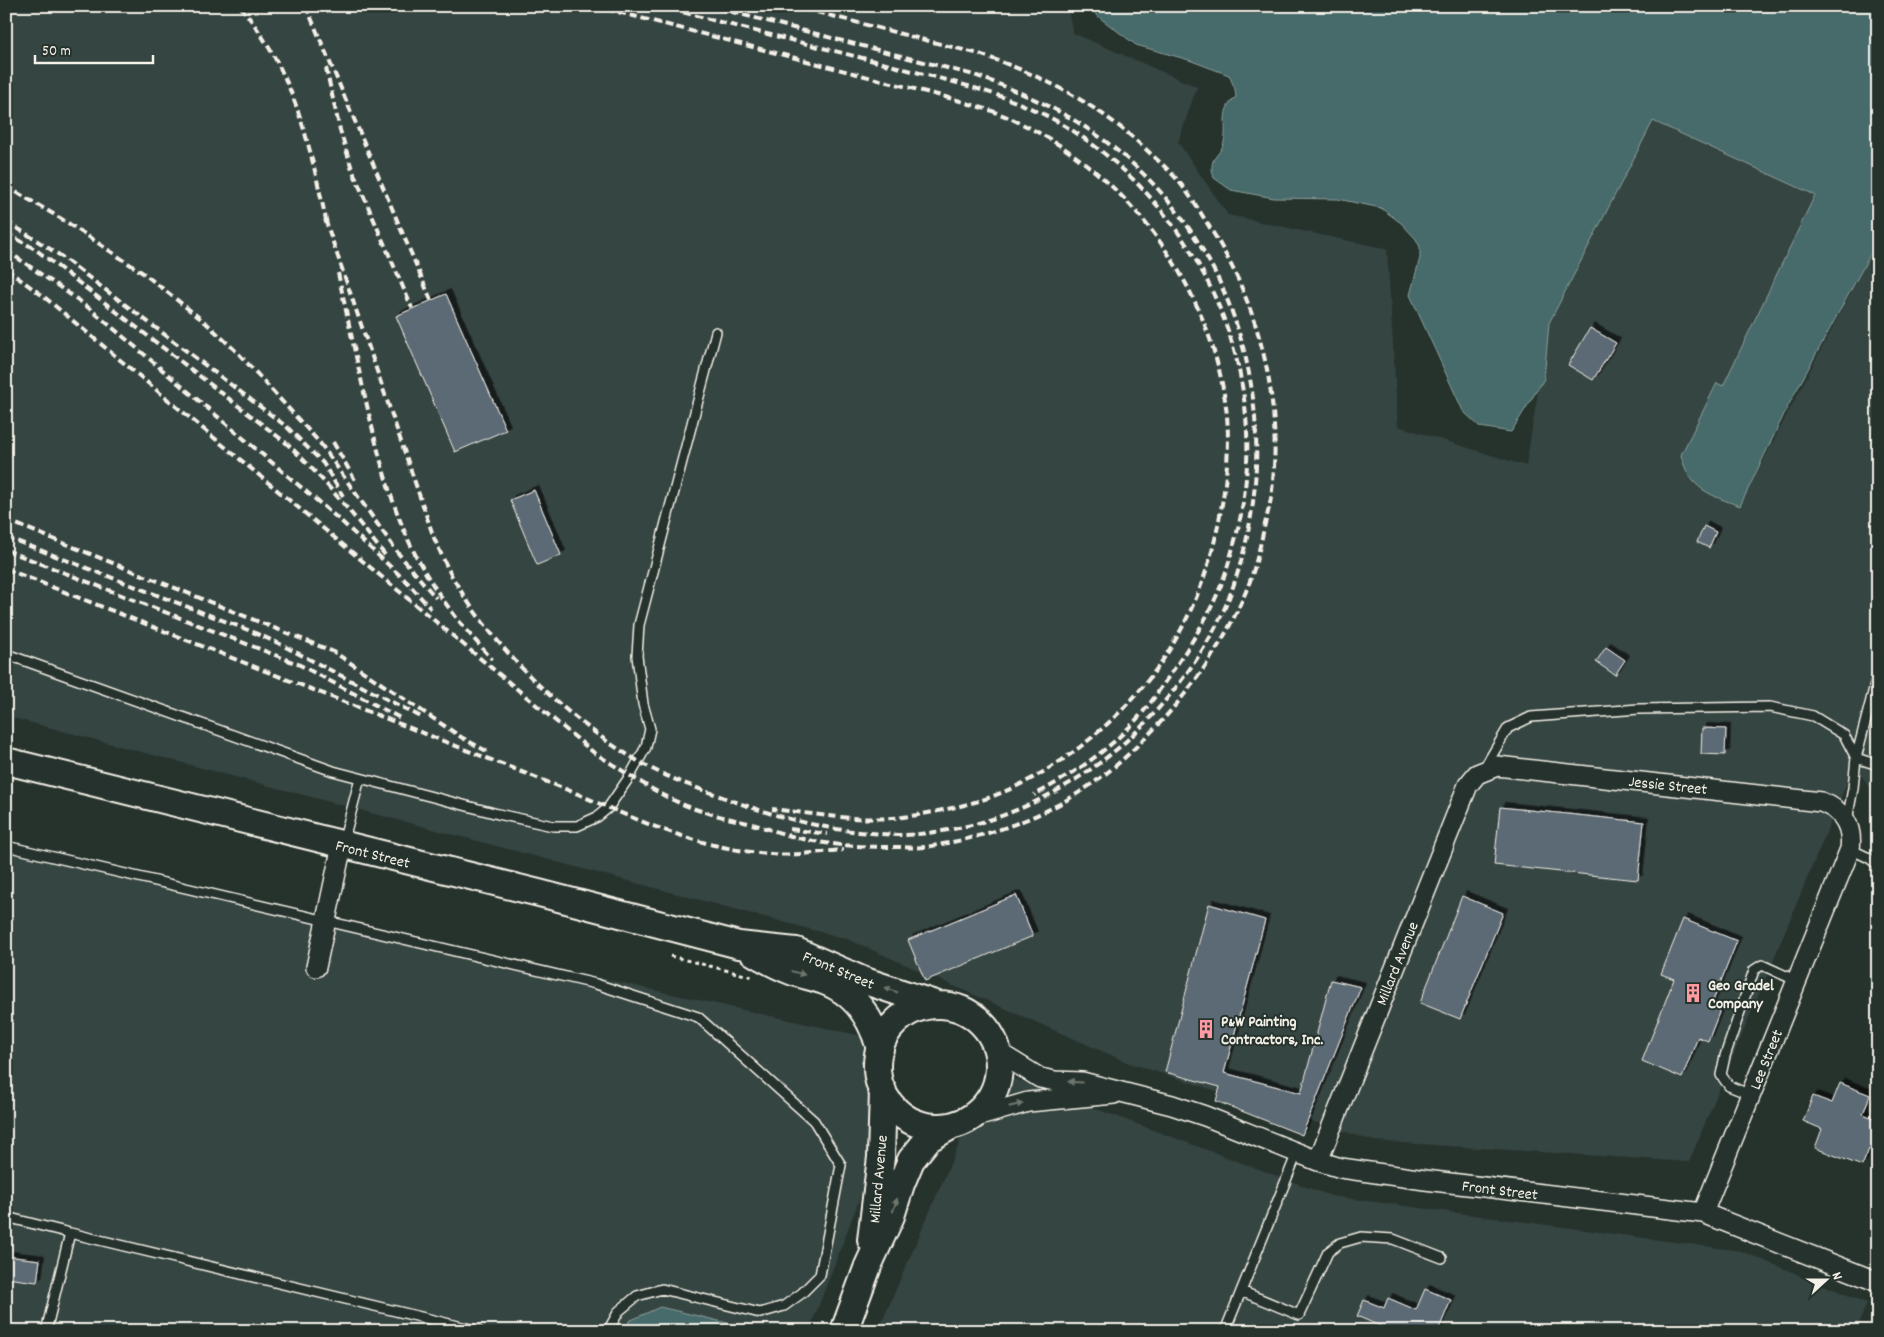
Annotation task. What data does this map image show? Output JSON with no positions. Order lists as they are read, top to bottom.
{
  "streets": {
    "street": [
      "Jessie Street",
      "Front Street",
      "Millard Avenue",
      "Lee Street"
    ]
  },
  "crossings": [
    ["Jessie Street", "Millard Avenue"],
    ["Jessie Street", "Lee Street"],
    ["Front Street", "Millard Avenue"],
    ["Front Street", "Lee Street"]
  ],
  "places": {
    "building": ["Geo Gradel Company", "P&W Painting Contractors, Inc."]
  },
  "scale_bar": "50 m",
  "north": "right"
}
